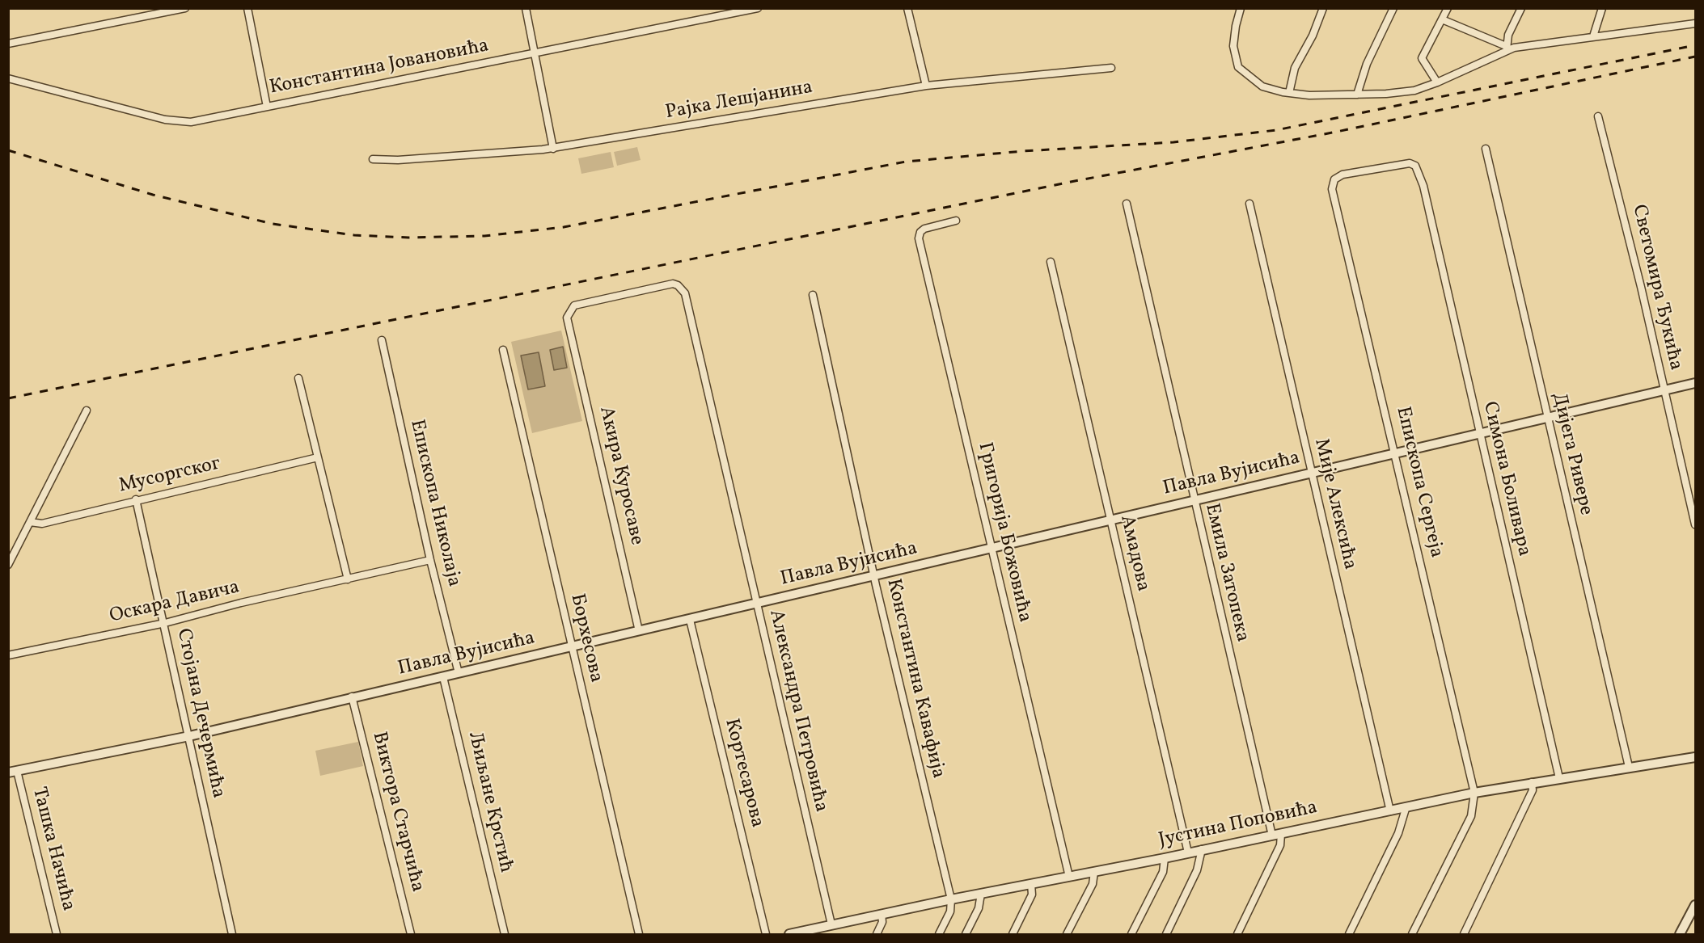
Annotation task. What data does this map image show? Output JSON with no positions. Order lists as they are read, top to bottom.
{
  "streets": {
    "street": [
      "Константина Јовановића",
      "Рајка Лешјанина",
      "Светомира Ђукића",
      "Дијега Ривере",
      "Павла Вујисића",
      "Мусоргског",
      "Акира Куросаве",
      "Симона Боливара",
      "Епископа Сергеја",
      "Епископа Николаја",
      "Мије Алексића",
      "Григорија Божовића",
      "Амадова",
      "Емила Затопека",
      "Оскара Давича",
      "Борхесова",
      "Константина Кавафија",
      "Александра Петровића",
      "Стојана Дечермића",
      "Кортесарова",
      "Љиљане Крстић",
      "Виктора Старчића",
      "Јустина Поповића",
      "Ташка Начића"
    ]
  },
  "crossings": [
    ["Светомира Ђукића", "Павла Вујисића"],
    ["Дијега Ривере", "Павла Вујисића"],
    ["Дијега Ривере", "Јустина Поповића"],
    ["Павла Вујисића", "Акира Куросаве"],
    ["Павла Вујисића", "Симона Боливара"],
    ["Павла Вујисића", "Епископа Сергеја"],
    ["Павла Вујисића", "Епископа Николаја"],
    ["Павла Вујисића", "Мије Алексића"],
    ["Павла Вујисића", "Григорија Божовића"],
    ["Павла Вујисића", "Амадова"],
    ["Павла Вујисића", "Емила Затопека"],
    ["Павла Вујисића", "Борхесова"],
    ["Павла Вујисића", "Константина Кавафија"],
    ["Павла Вујисића", "Александра Петровића"],
    ["Павла Вујисића", "Стојана Дечермића"],
    ["Павла Вујисића", "Кортесарова"],
    ["Павла Вујисића", "Љиљане Крстић"],
    ["Павла Вујисића", "Виктора Старчића"],
    ["Павла Вујисића", "Ташка Начића"],
    ["Мусоргског", "Стојана Дечермића"],
    ["Акира Куросаве", "Александра Петровића"],
    ["Симона Боливара", "Епископа Сергеја"],
    ["Симона Боливара", "Јустина Поповића"],
    ["Епископа Сергеја", "Јустина Поповића"],
    ["Епископа Николаја", "Оскара Давича"],
    ["Мије Алексића", "Јустина Поповића"],
    ["Григорија Божовића", "Јустина Поповића"],
    ["Амадова", "Јустина Поповића"],
    ["Емила Затопека", "Јустина Поповића"],
    ["Оскара Давича", "Стојана Дечермића"],
    ["Константина Кавафија", "Јустина Поповића"],
    ["Александра Петровића", "Јустина Поповића"]
  ]
}
